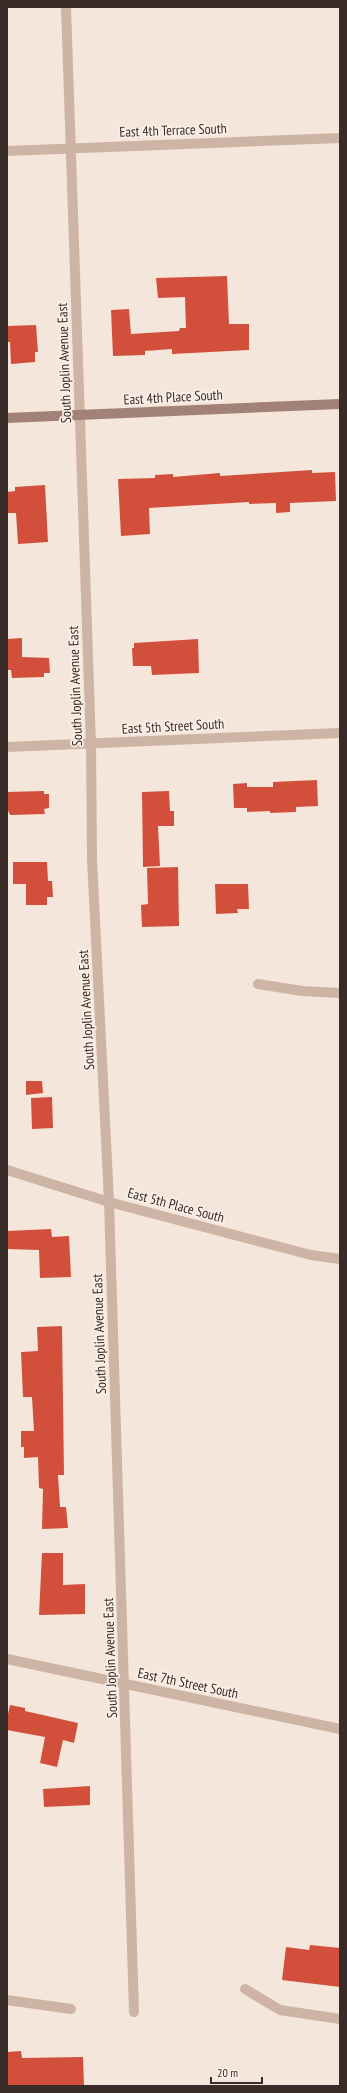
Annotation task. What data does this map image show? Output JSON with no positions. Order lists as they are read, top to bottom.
{
  "streets": {
    "street": [
      "East 4th Terrace South",
      "South Joplin Avenue East",
      "East 4th Place South",
      "East 5th Street South",
      "East 5th Place South",
      "East 7th Street South"
    ]
  },
  "crossings": [
    ["East 4th Terrace South", "South Joplin Avenue East"],
    ["South Joplin Avenue East", "East 4th Place South"],
    ["South Joplin Avenue East", "East 5th Street South"],
    ["South Joplin Avenue East", "East 5th Place South"],
    ["South Joplin Avenue East", "East 7th Street South"]
  ],
  "scale_bar": "20 m"
}
